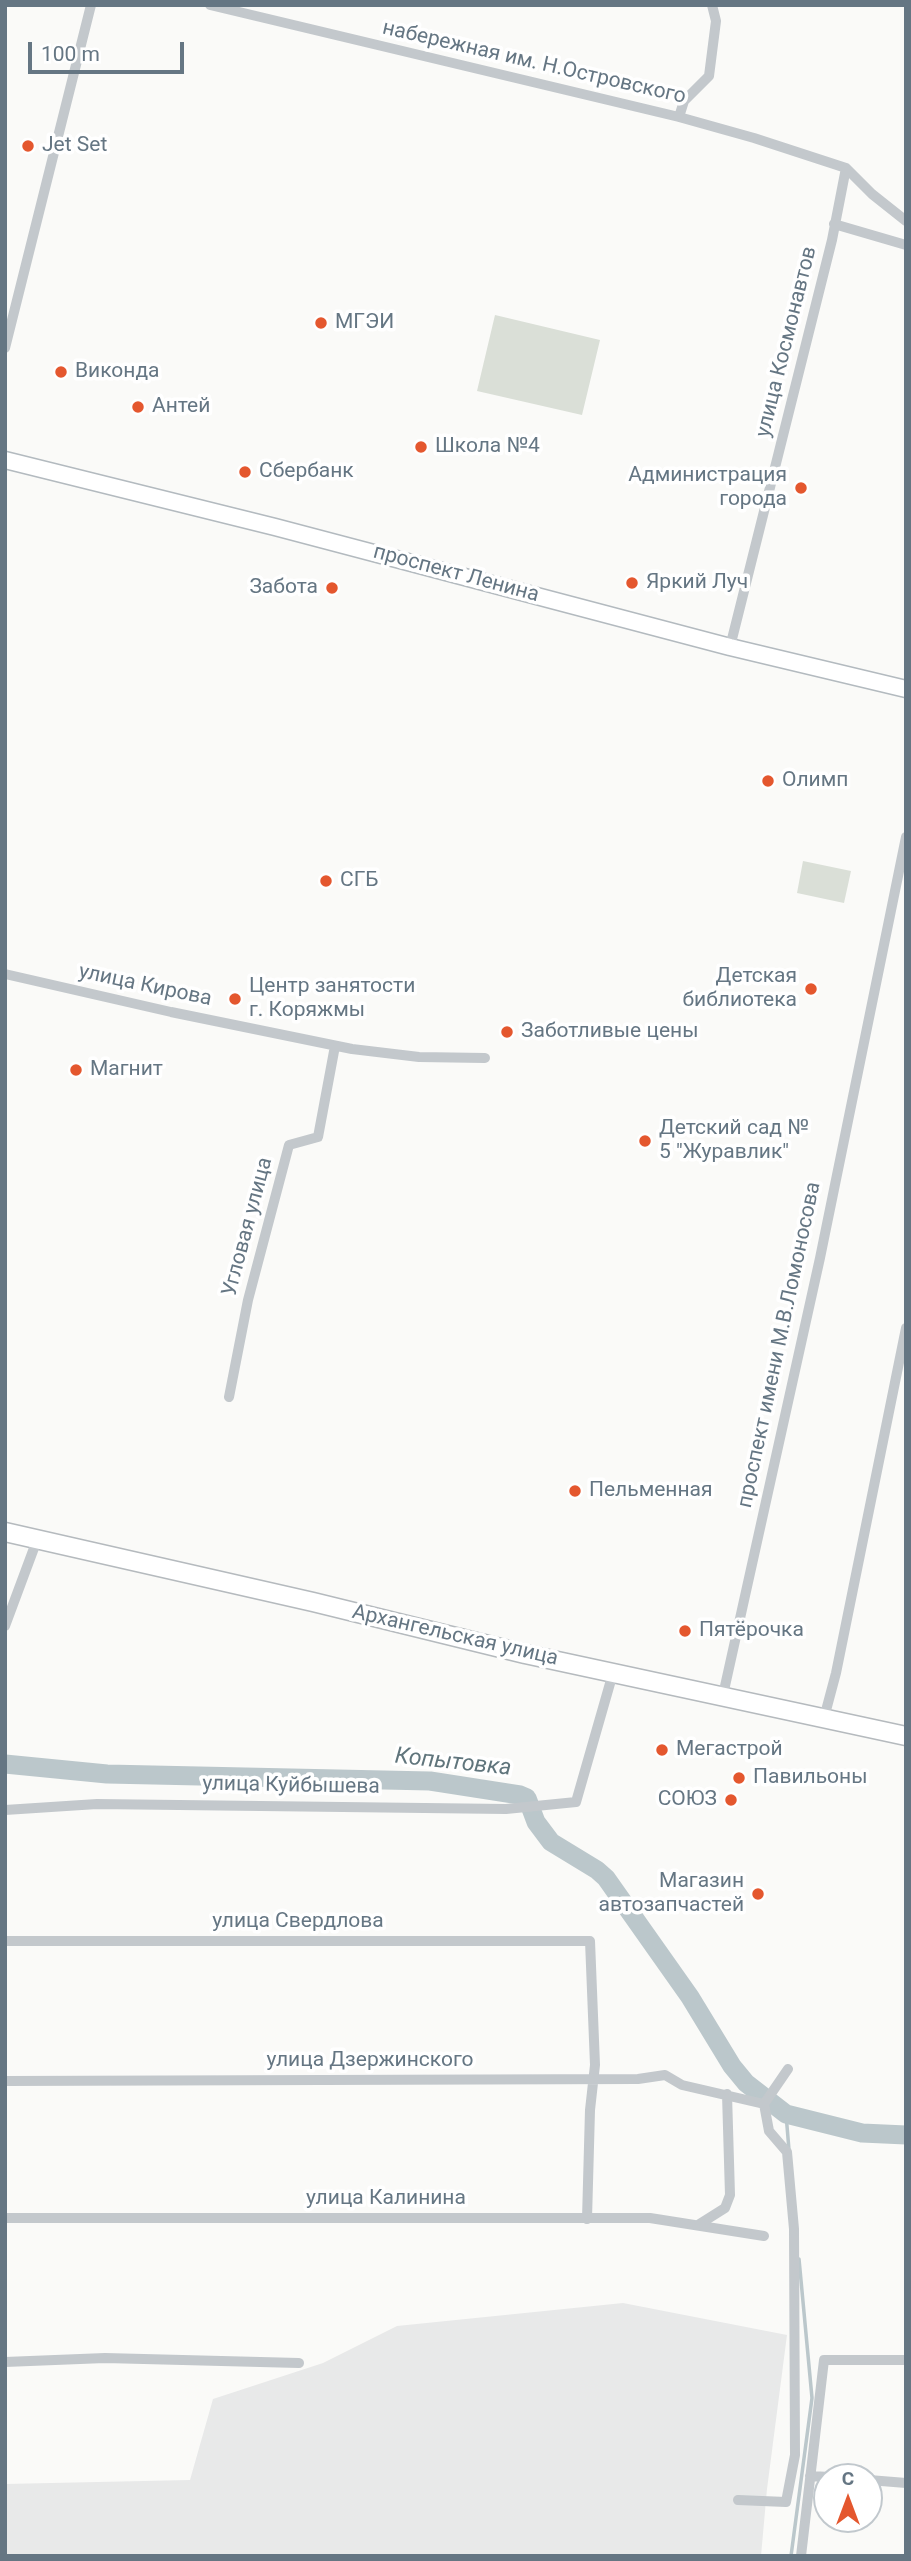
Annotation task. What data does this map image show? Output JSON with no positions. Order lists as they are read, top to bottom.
{
  "streets": {
    "main road": ["Архангельская улица"],
    "street": [
      "набережная им. Н.Островского",
      "улица Космонавтов",
      "проспект Ленина",
      "улица Кирова",
      "Угловая улица",
      "проспект имени М.В.Ломоносова",
      "улица Куйбышева",
      "улица Свердлова",
      "улица Дзержинского",
      "улица Калинина"
    ]
  },
  "crossings": [
    ["набережная им. Н.Островского", "улица Космонавтов"],
    ["улица Космонавтов", "проспект Ленина"],
    ["улица Кирова", "Угловая улица"],
    ["проспект имени М.В.Ломоносова", "Архангельская улица"],
    ["Архангельская улица", "улица Куйбышева"],
    ["улица Свердлова", "улица Дзержинского"]
  ],
  "water": ["Копытовка"],
  "places": [
    "Jet Set",
    "МГЭИ",
    "Виконда",
    "Антей",
    "Школа №4",
    "Сбербанк",
    "Администрация города",
    "Яркий Луч",
    "Забота",
    "Олимп",
    "СГБ",
    "Детская библиотека",
    "Центр занятости г. Коряжмы",
    "Заботливые цены",
    "Магнит",
    "Детский сад № 5 \"Журавлик\"",
    "Пельменная",
    "Пятёрочка",
    "Мегастрой",
    "Павильоны",
    "СОЮЗ",
    "Магазин автозапчастей"
  ],
  "scale_bar": "100 m",
  "north": "top"
}
